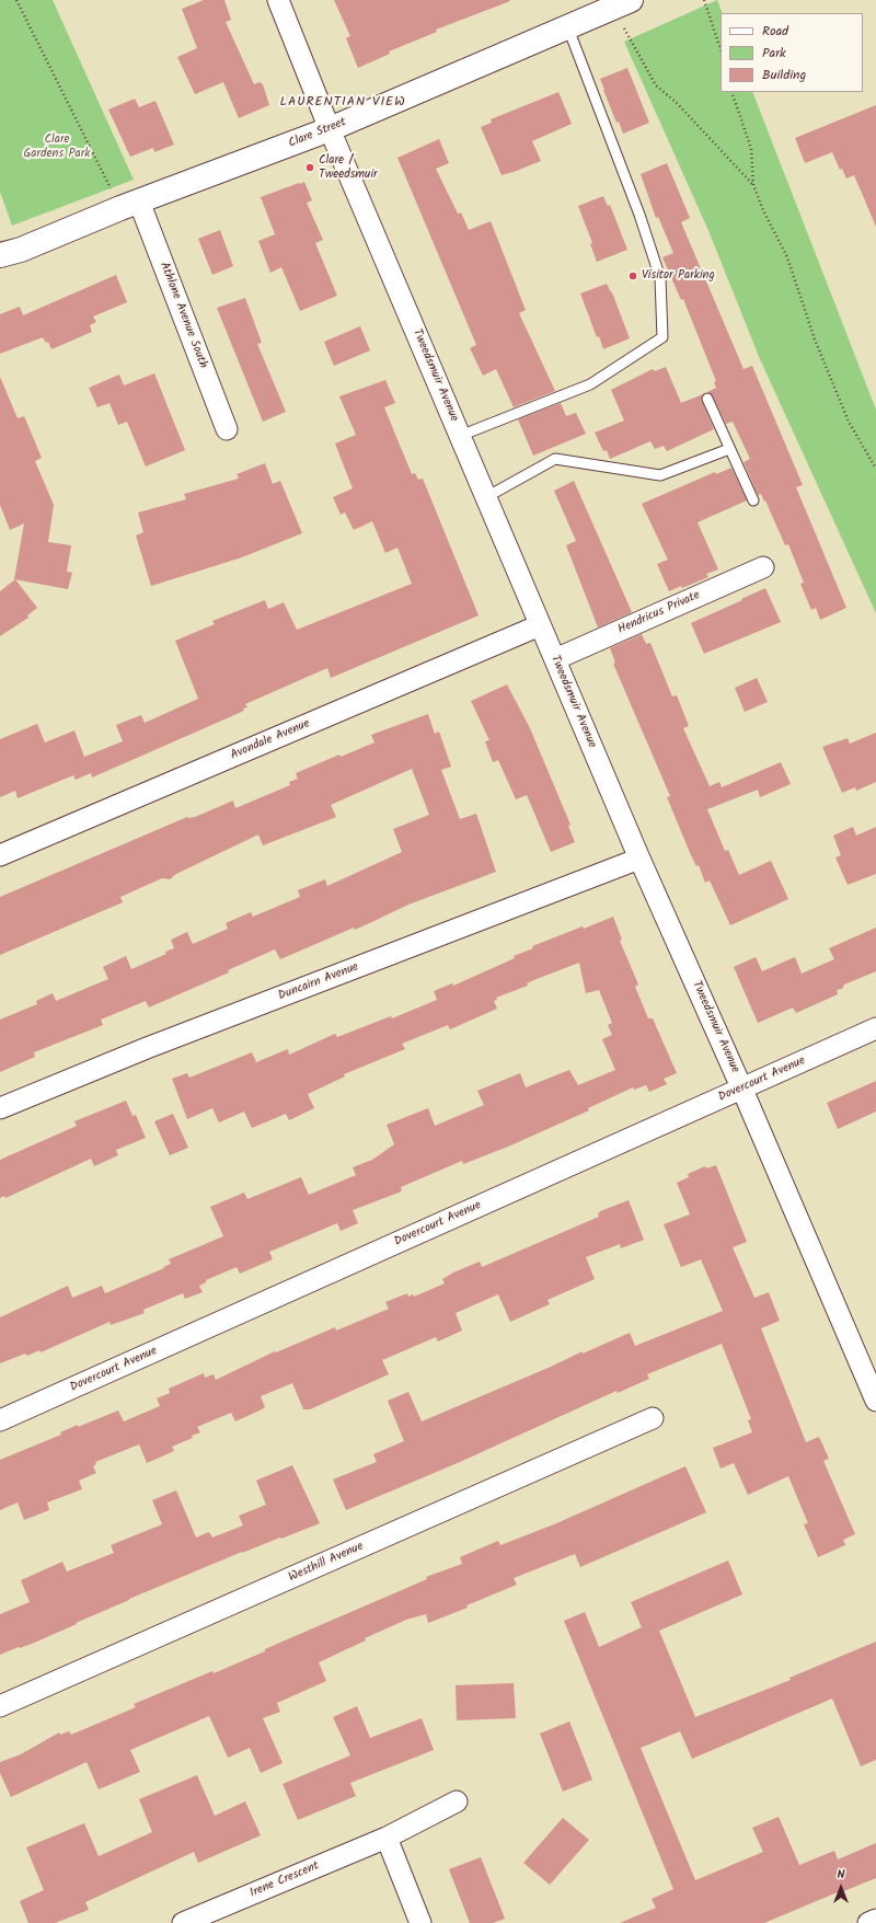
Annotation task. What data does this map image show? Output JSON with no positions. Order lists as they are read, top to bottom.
{
  "streets": {
    "street": [
      "Clare Street",
      "Athlone Avenue South",
      "Tweedsmuir Avenue",
      "Hendricus Private",
      "Avondale Avenue",
      "Duncairn Avenue",
      "Dovercourt Avenue",
      "Westhill Avenue",
      "Irene Crescent"
    ]
  },
  "crossings": [
    ["Clare Street", "Athlone Avenue South"],
    ["Clare Street", "Tweedsmuir Avenue"],
    ["Tweedsmuir Avenue", "Hendricus Private"],
    ["Tweedsmuir Avenue", "Avondale Avenue"],
    ["Tweedsmuir Avenue", "Duncairn Avenue"],
    ["Tweedsmuir Avenue", "Dovercourt Avenue"]
  ],
  "districts": ["LAURENTIAN VIEW"],
  "parks": ["Clare Gardens Park"],
  "places": ["Clare / Tweedsmuir", "Visitor Parking"],
  "legend": ["Road", "Park", "Building"],
  "north": "top"
}
